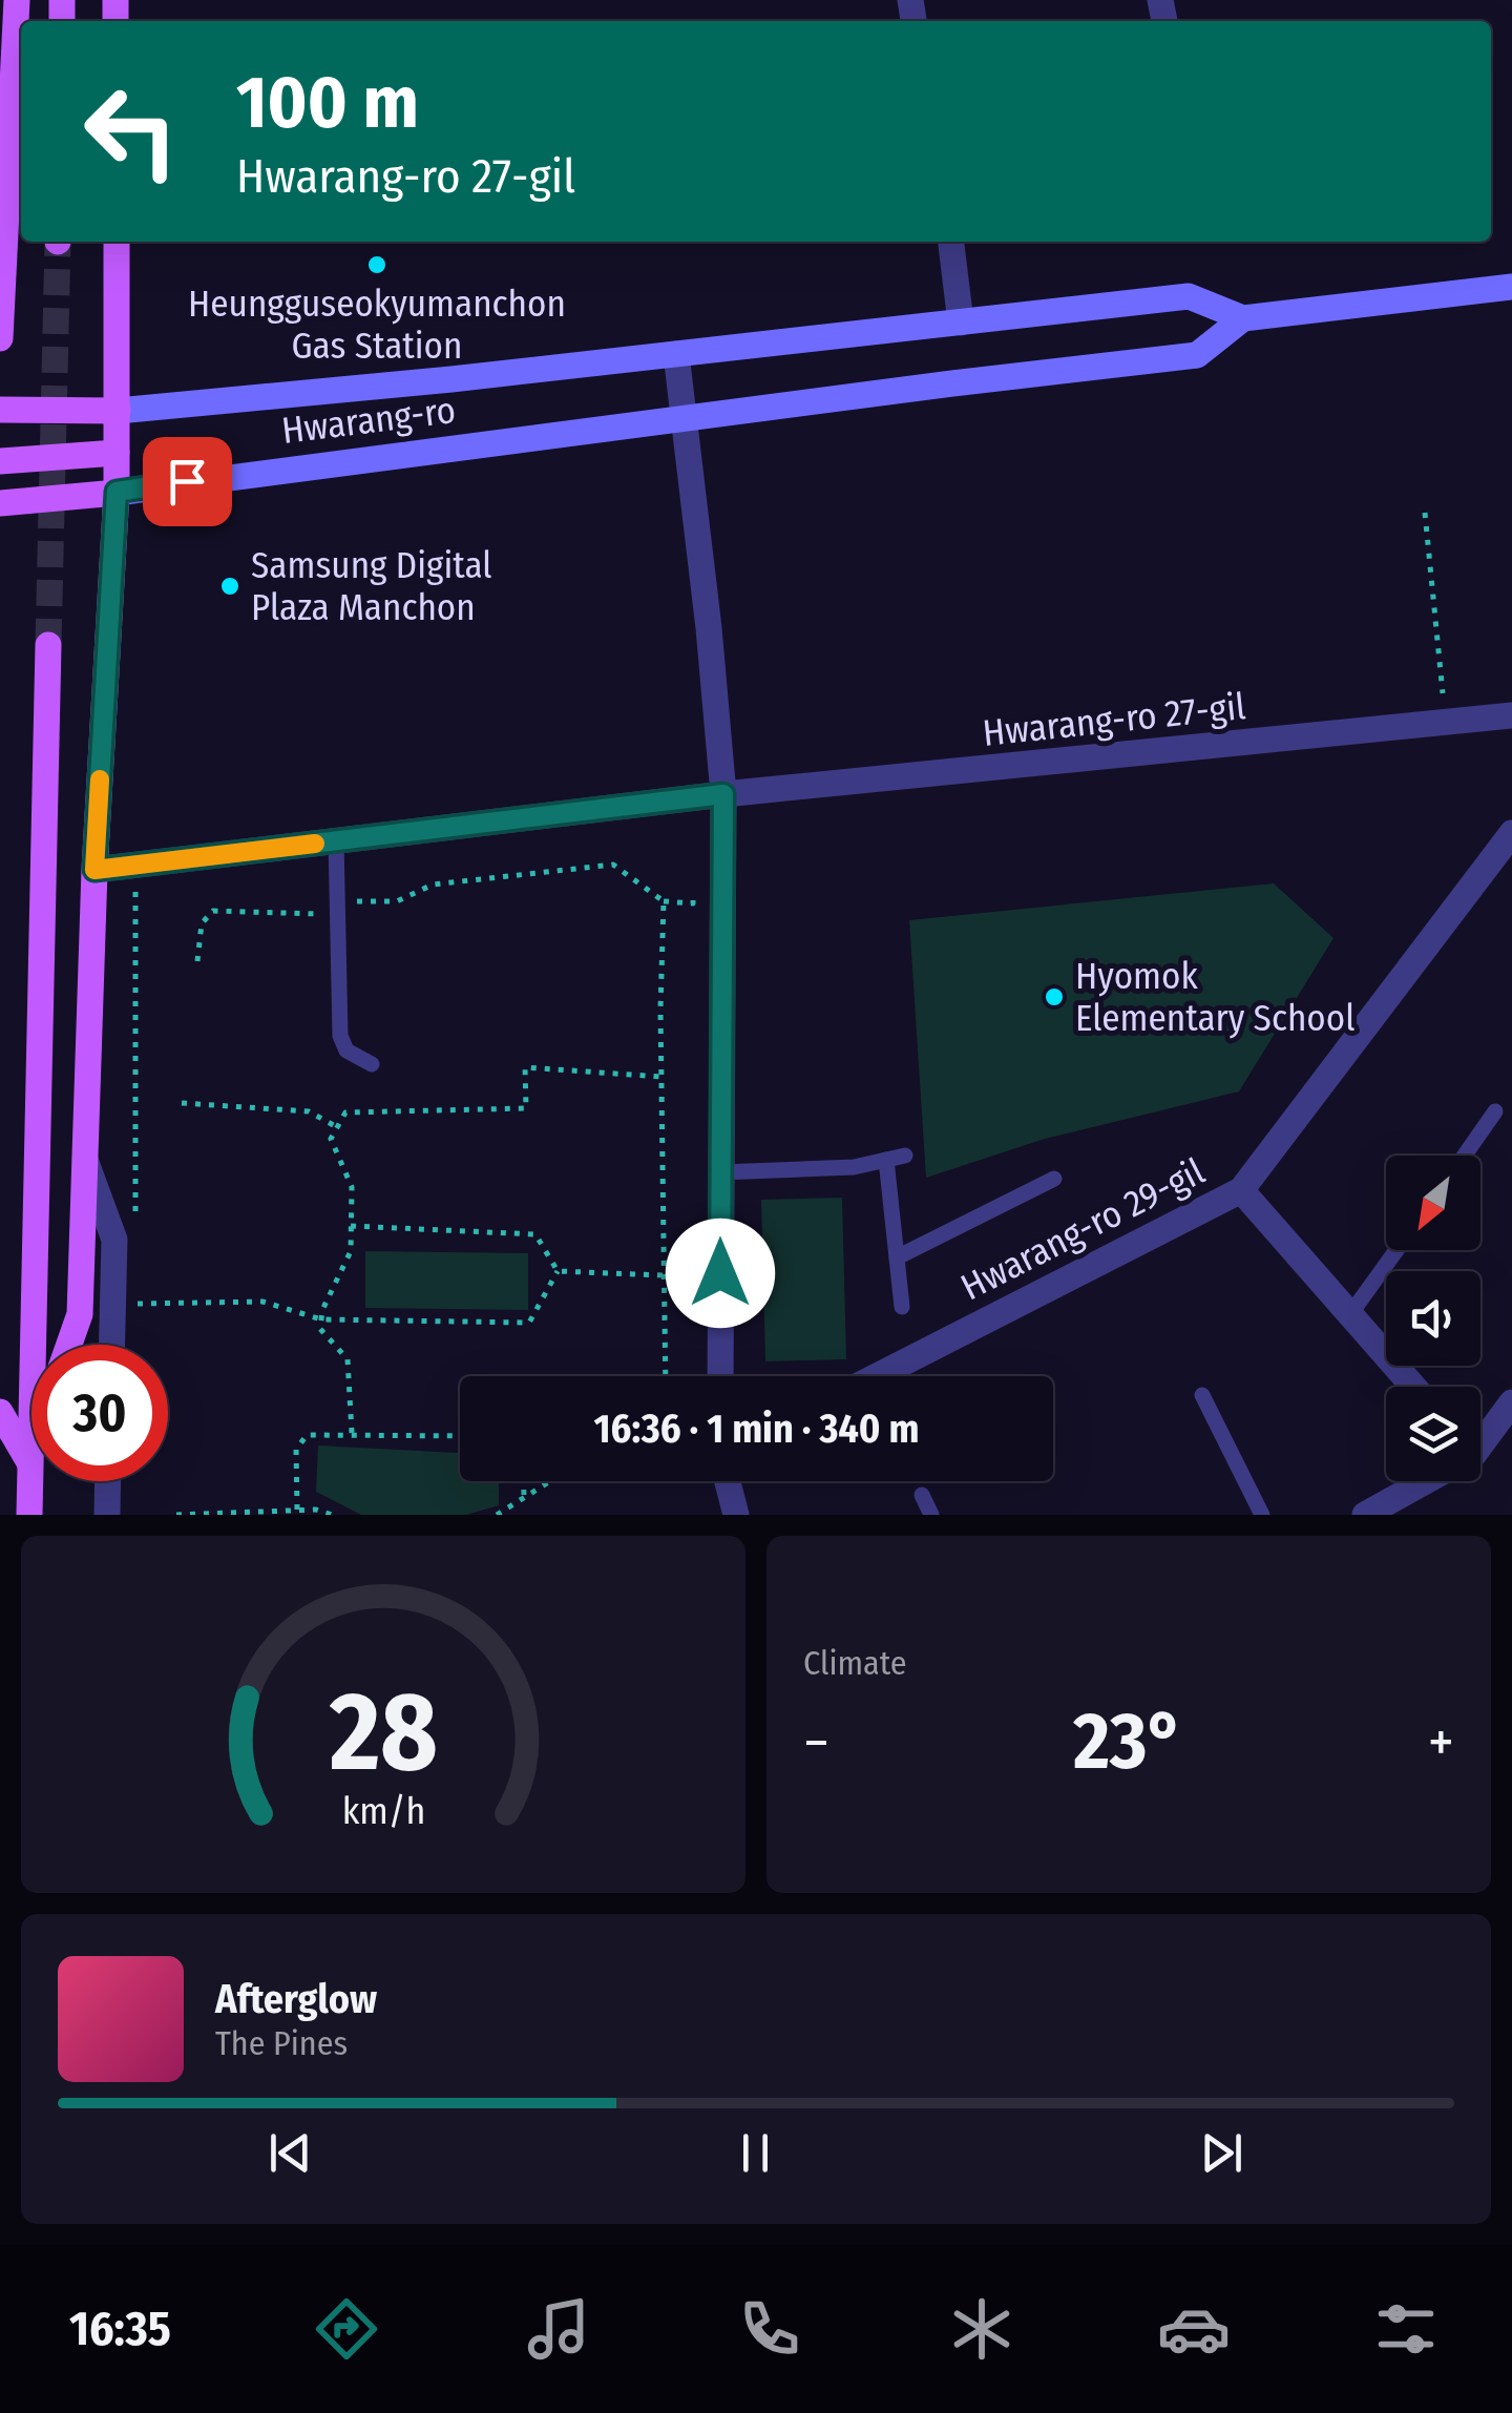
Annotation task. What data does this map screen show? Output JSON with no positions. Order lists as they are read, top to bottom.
{
  "streets": {
    "main road": ["Hwarang-ro"],
    "street": ["Hwarang-ro 27-gil", "Hwarang-ro 29-gil"]
  },
  "places": ["Heungguseokyumanchon Gas Station", "Samsung Digital Plaza Manchon", "Hyomok Elementary School"],
  "north": "bottom left",
  "page": {
    "turn": ["100 m", "Hwarang-ro 27-gil"],
    "limit": "30",
    "trip": "16:36 · 1 min · 340 m",
    "tile": "Climate",
    "heat": ["−", "23°", "+"],
    "song": ["Afterglow", "The Pines"],
    "tabs": "16:35",
    "gauge": ["28", "km/h"]
  }
}
